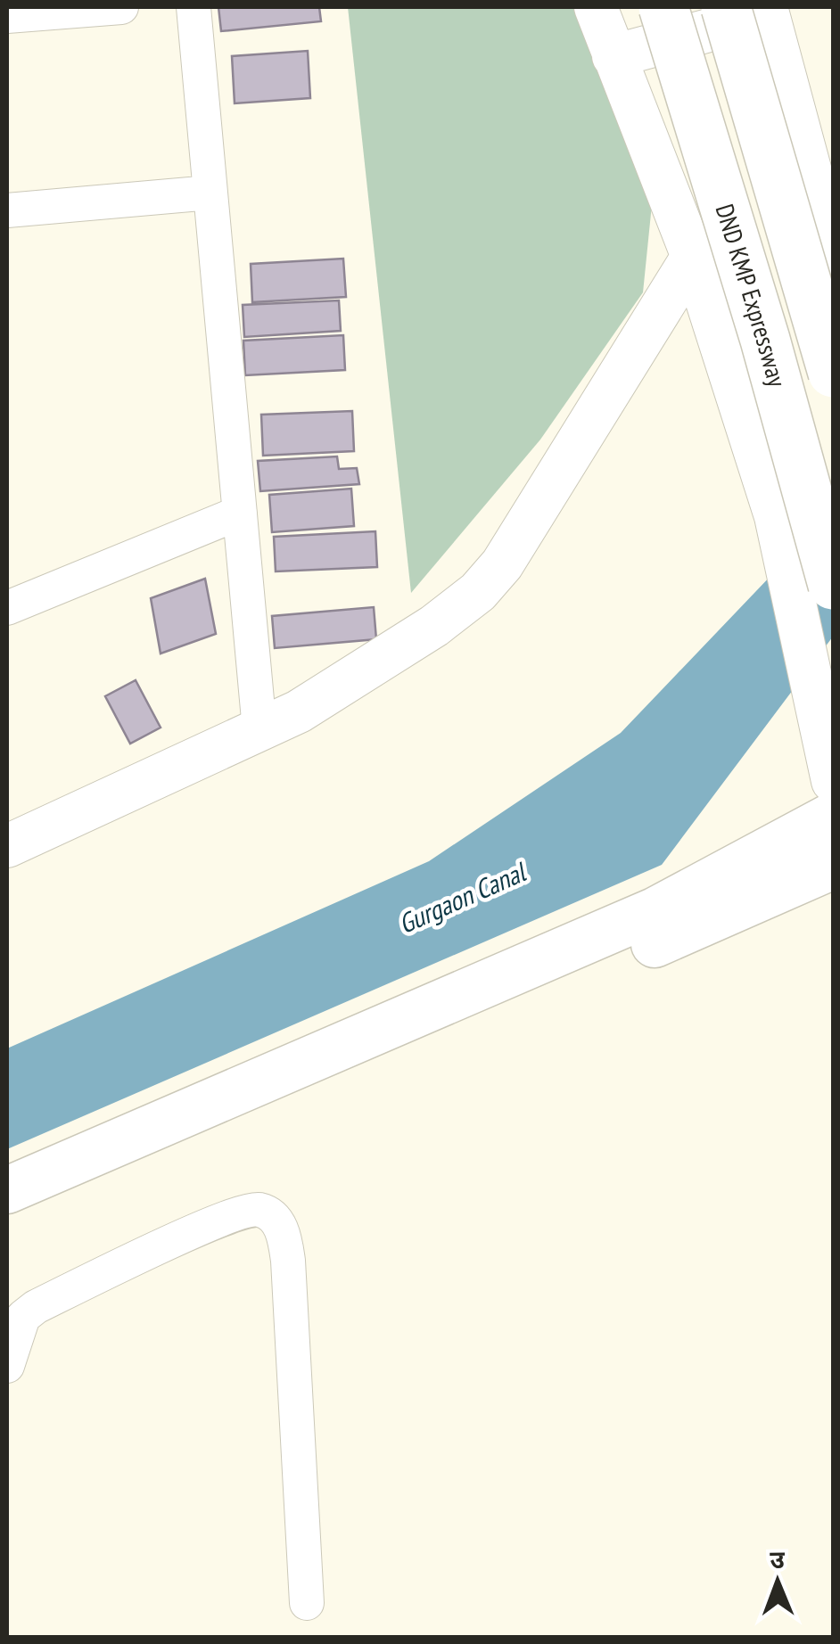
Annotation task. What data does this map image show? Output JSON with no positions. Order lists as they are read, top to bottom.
{
  "streets": {
    "highway": ["DND KMP Expressway"]
  },
  "water": ["Gurgaon Canal"],
  "north": "top"
}
